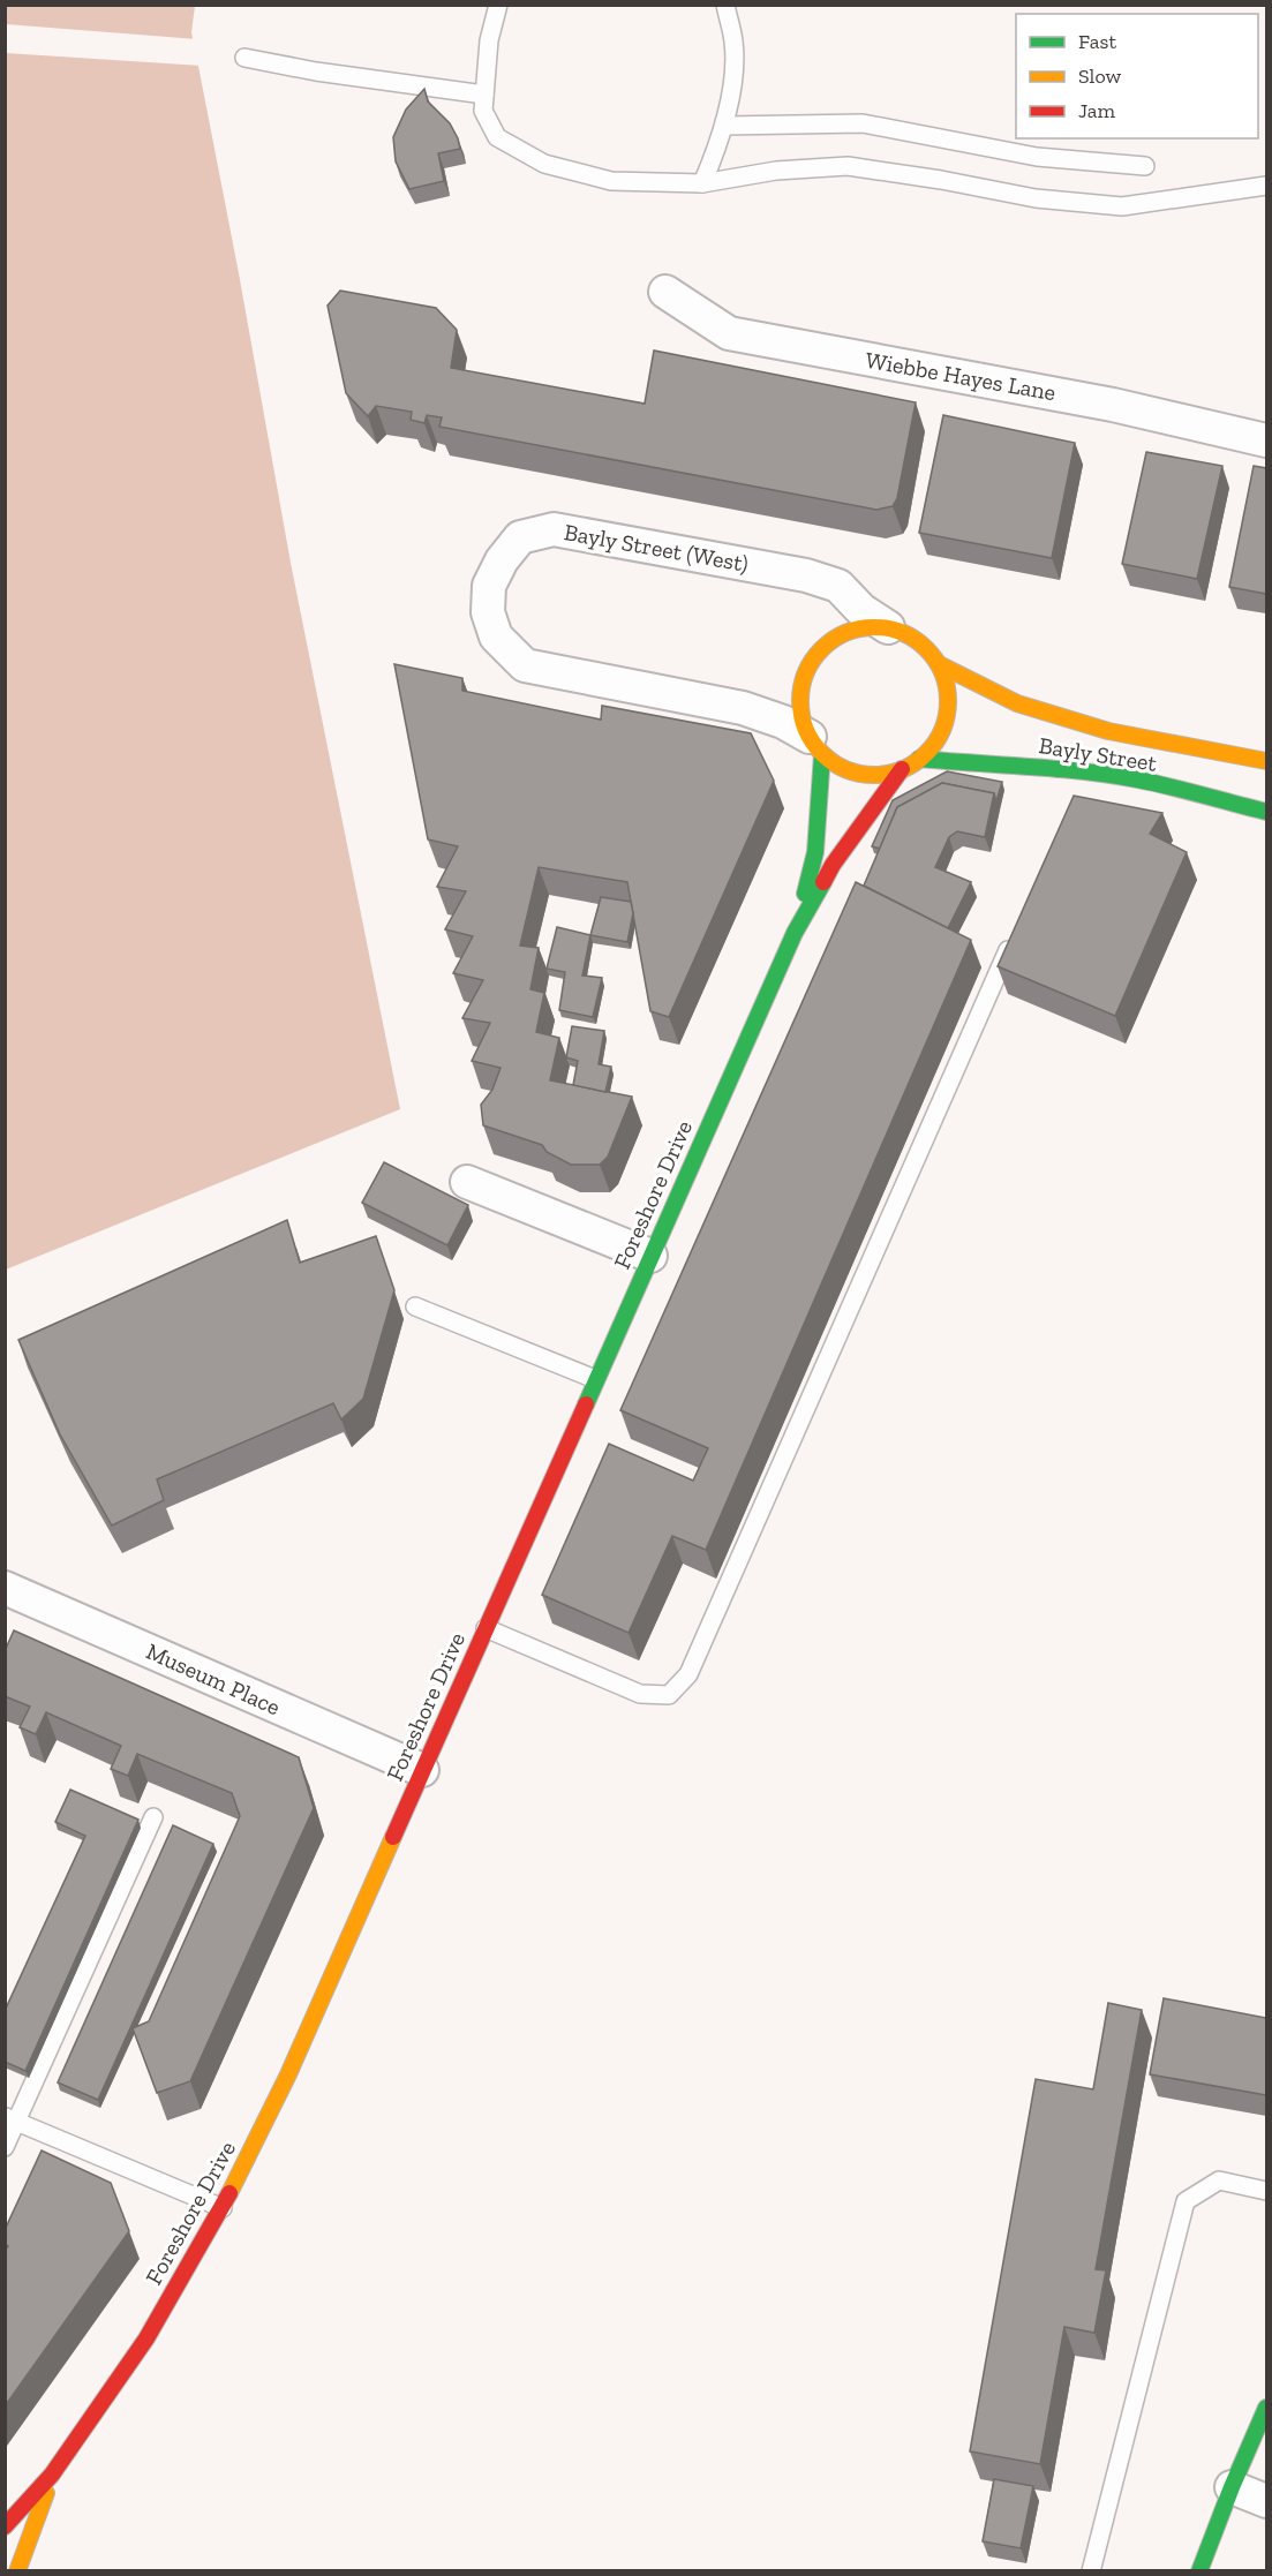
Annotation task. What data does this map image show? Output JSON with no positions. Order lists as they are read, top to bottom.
{
  "streets": {
    "street": [
      "Wiebbe Hayes Lane",
      "Bayly Street (West)",
      "Bayly Street",
      "Foreshore Drive",
      "Museum Place"
    ]
  },
  "crossings": [
    ["Bayly Street (West)", "Bayly Street"],
    ["Bayly Street (West)", "Foreshore Drive"],
    ["Bayly Street", "Foreshore Drive"],
    ["Foreshore Drive", "Museum Place"]
  ],
  "legend": ["Fast", "Slow", "Jam"]
}
